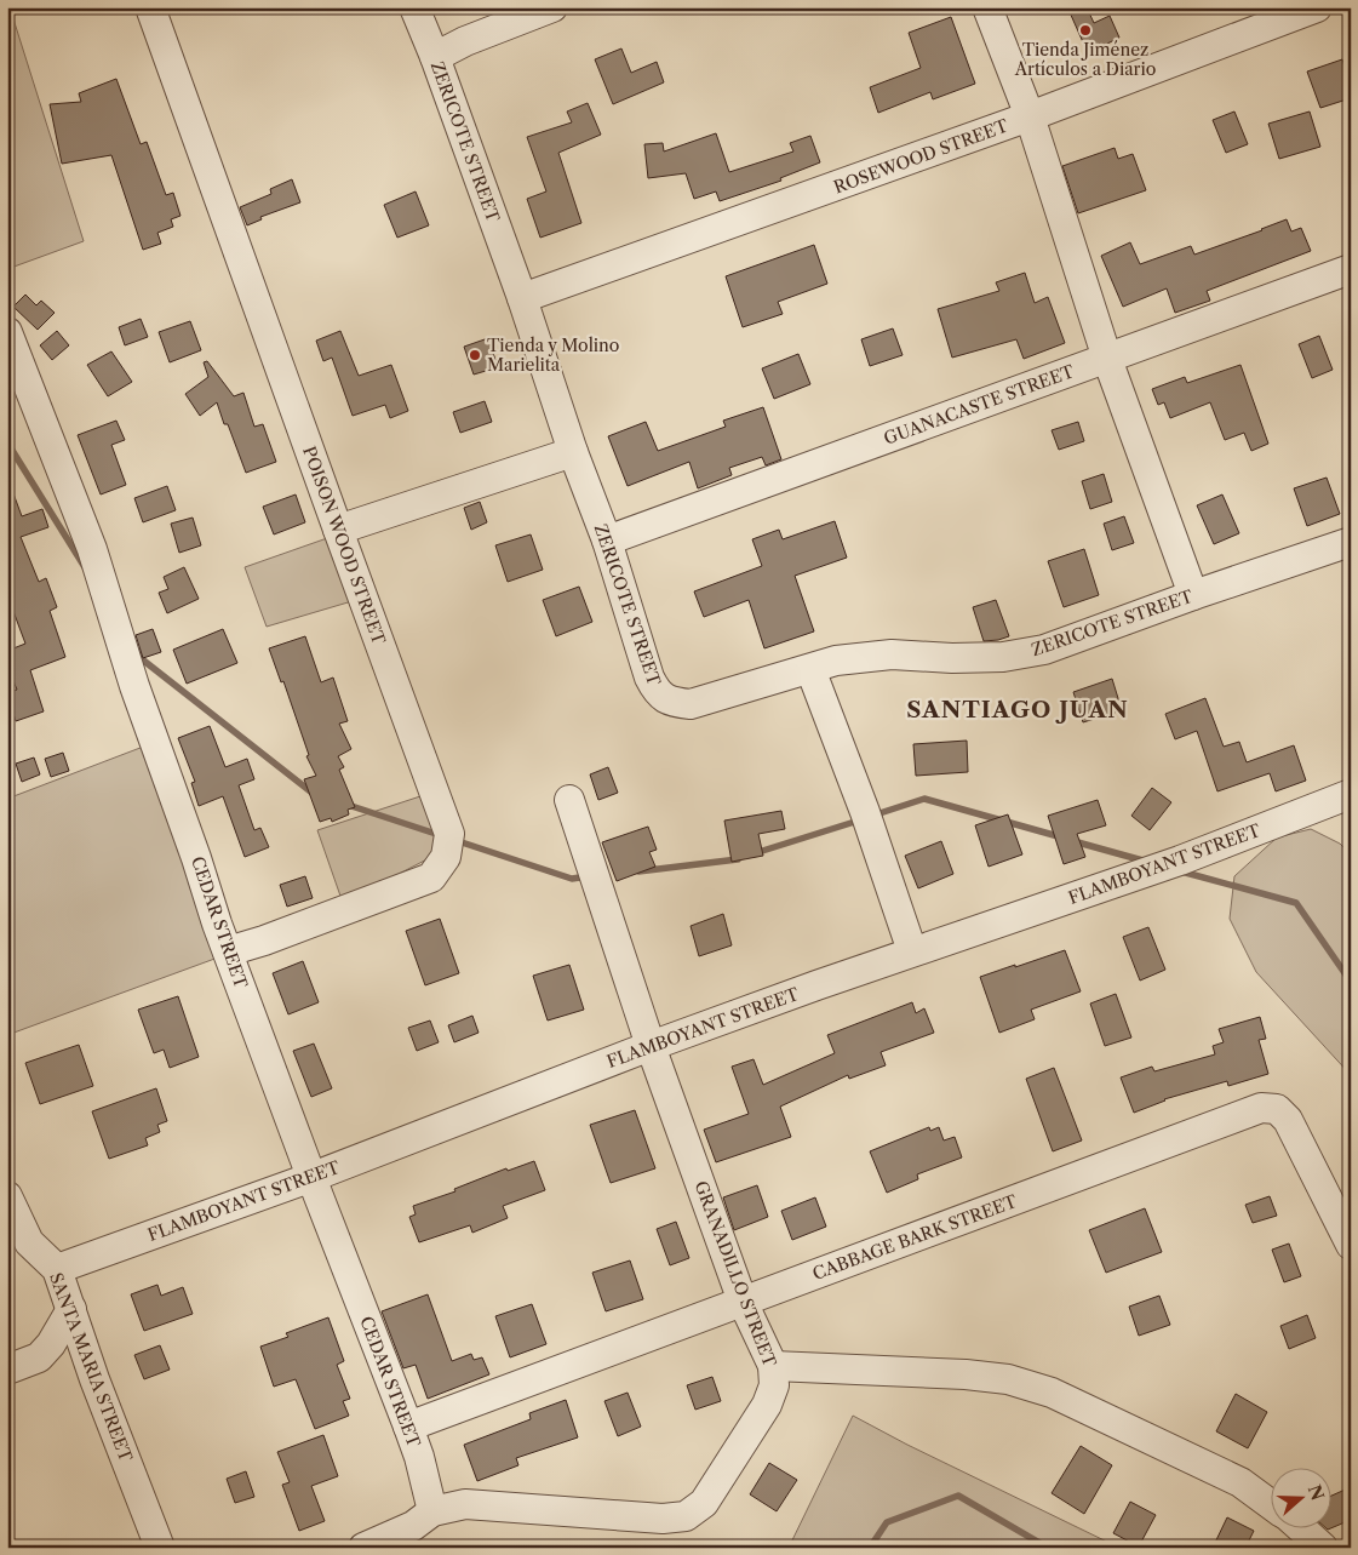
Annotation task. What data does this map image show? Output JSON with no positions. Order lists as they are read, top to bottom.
{
  "streets": {
    "street": [
      "ZERICOTE STREET",
      "ROSEWOOD STREET",
      "GUANACASTE STREET",
      "POISON WOOD STREET",
      "FLAMBOYANT STREET",
      "CEDAR STREET",
      "CABBAGE BARK STREET",
      "GRANADILLO STREET",
      "SANTA MARIA STREET"
    ]
  },
  "crossings": [
    ["ZERICOTE STREET", "ROSEWOOD STREET"],
    ["ZERICOTE STREET", "GUANACASTE STREET"],
    ["POISON WOOD STREET", "CEDAR STREET"],
    ["FLAMBOYANT STREET", "CEDAR STREET"],
    ["FLAMBOYANT STREET", "GRANADILLO STREET"],
    ["FLAMBOYANT STREET", "SANTA MARIA STREET"],
    ["CEDAR STREET", "CABBAGE BARK STREET"],
    ["CEDAR STREET", "GRANADILLO STREET"],
    ["CABBAGE BARK STREET", "GRANADILLO STREET"]
  ],
  "districts": ["SANTIAGO JUAN"],
  "places": ["Tienda Jiménez Artículos a Diario", "Tienda y Molino Marielita"],
  "north": "right"
}
